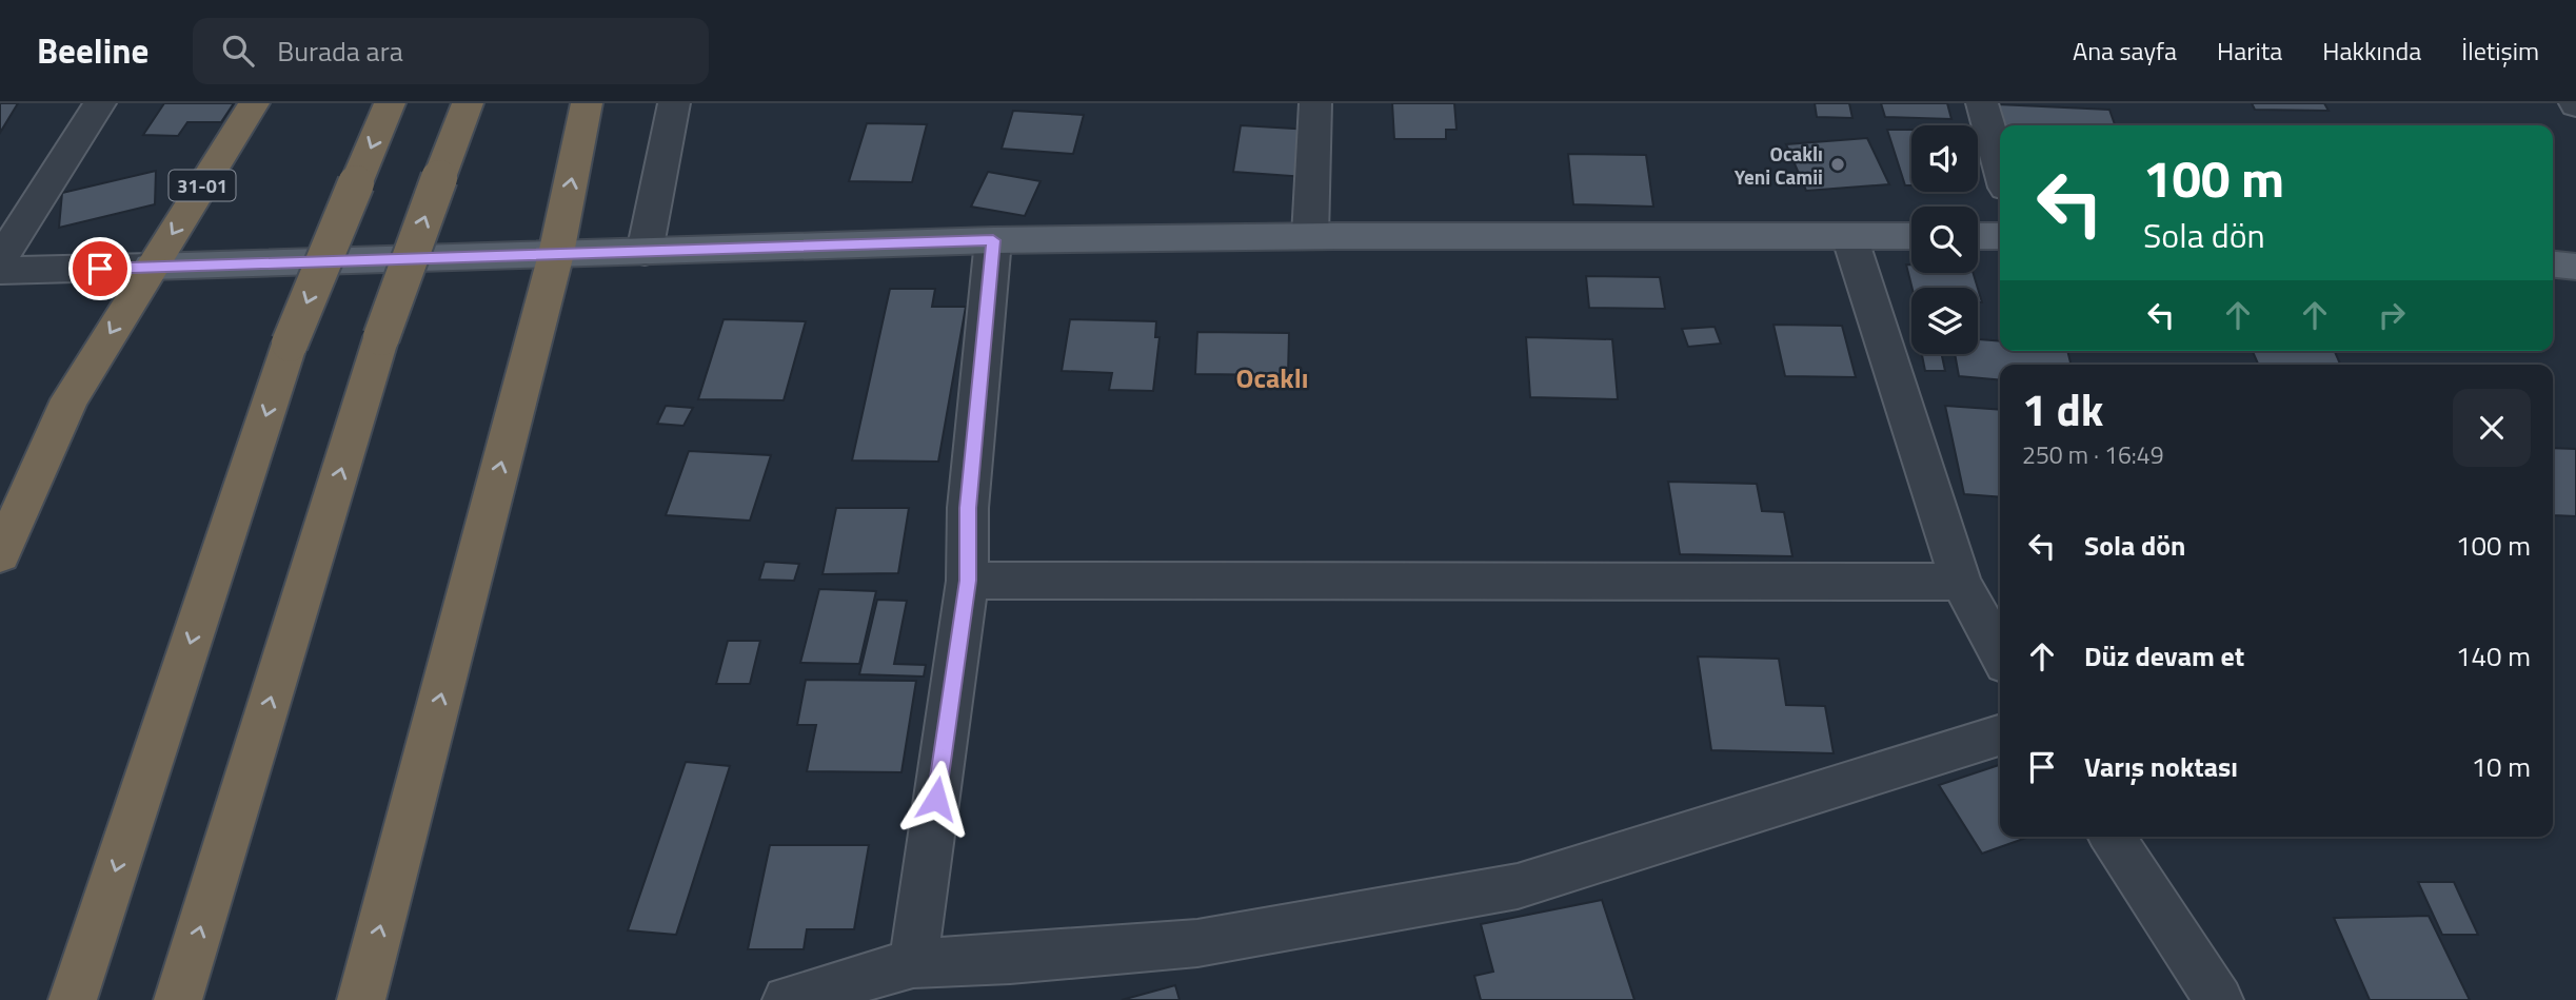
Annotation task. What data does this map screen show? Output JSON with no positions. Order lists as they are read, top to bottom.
{
  "streets": {
    "highway": ["31-01"]
  },
  "districts": ["Ocaklı"],
  "places": ["Ocaklı Yeni Camii"],
  "page": {
    "header": "Beeline",
    "search": "Burada ara",
    "nav": [
      "Ana sayfa",
      "Harita",
      "Hakkında",
      "İletişim"
    ],
    "turn": ["100 m", "Sola dön"],
    "heading": ["1 dk", "250 m · 16:49"],
    "list": [
      {
        "name": "Sola dön",
        "value": "100 m"
      },
      {
        "name": "Düz devam et",
        "value": "140 m"
      },
      {
        "name": "Varış noktası",
        "value": "10 m"
      }
    ]
  }
}
